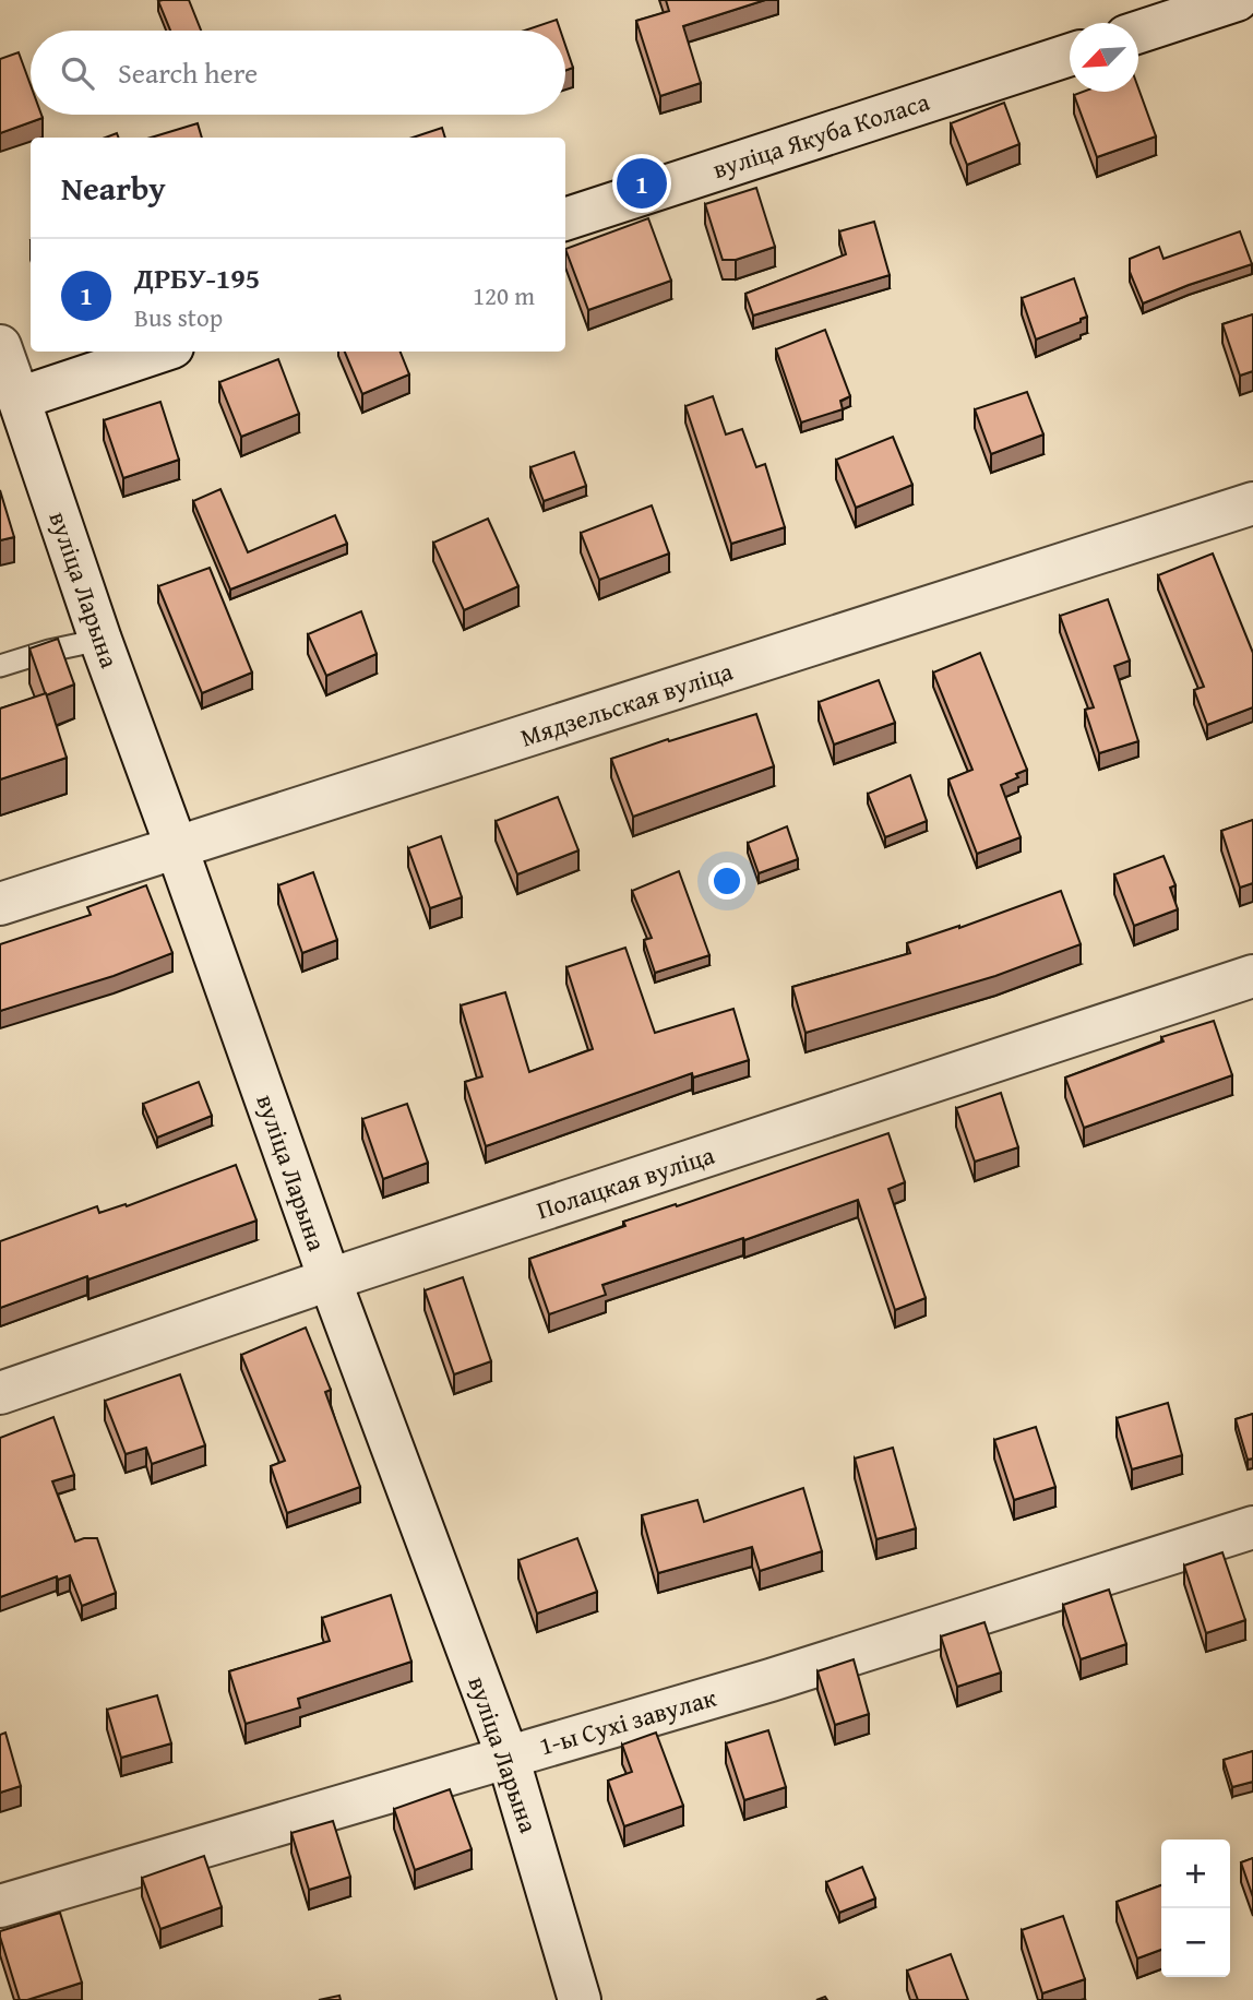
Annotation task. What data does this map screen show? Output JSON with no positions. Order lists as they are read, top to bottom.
{
  "streets": {
    "street": [
      "вуліца Якуба Коласа",
      "вуліца Ларына",
      "Мядзельская вуліца",
      "Полацкая вуліца",
      "1-ы Сухі завулак"
    ]
  },
  "crossings": [
    ["вуліца Ларына", "Мядзельская вуліца"],
    ["вуліца Ларына", "Полацкая вуліца"],
    ["вуліца Ларына", "1-ы Сухі завулак"]
  ],
  "north": "bottom left",
  "page": {
    "search": "Search here",
    "heading": "Nearby",
    "pins": "1",
    "list": [
      {
        "mark": "1",
        "name": "ДРБУ-195",
        "note": "Bus stop",
        "value": "120 m"
      }
    ],
    "map_buttons": ["+", "−"]
  }
}
